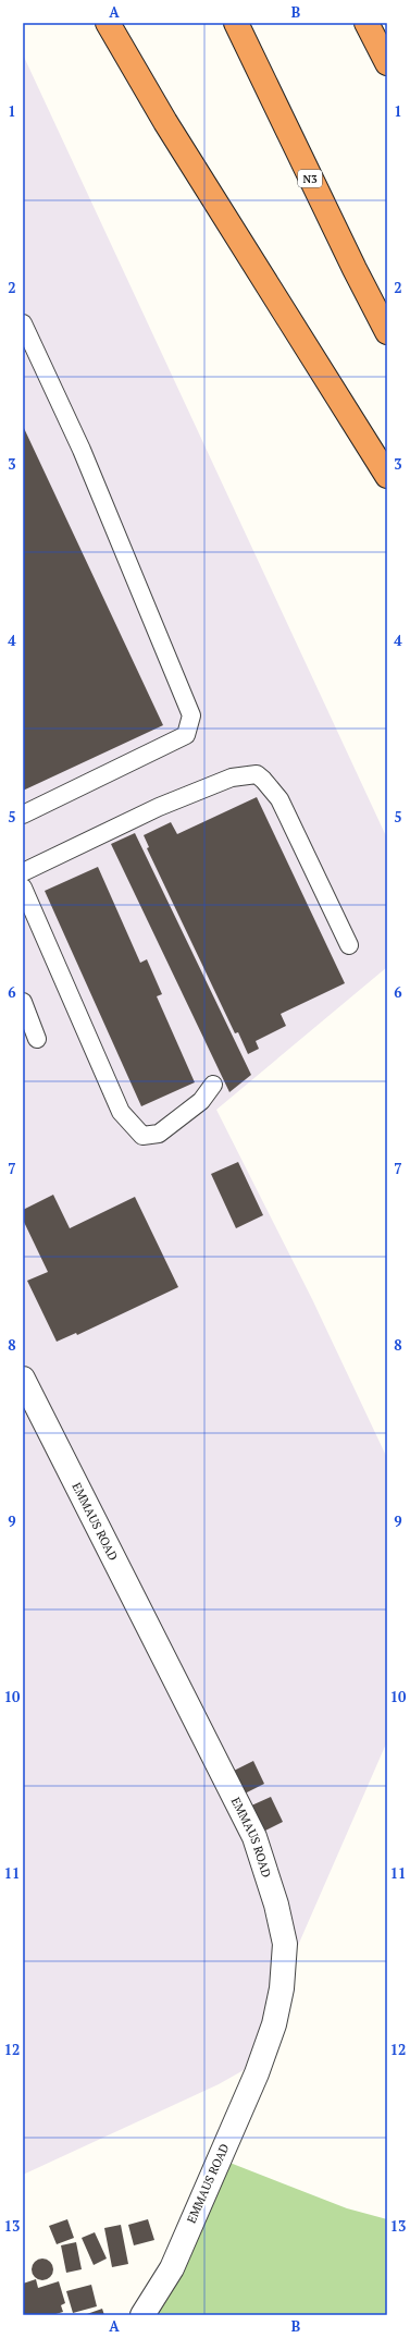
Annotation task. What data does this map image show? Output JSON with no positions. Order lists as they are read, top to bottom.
{
  "streets": {
    "highway": ["N3"],
    "street": ["EMMAUS ROAD"]
  },
  "grid": {
    "columns": ["A", "B"],
    "rows": [
      "1",
      "2",
      "3",
      "4",
      "5",
      "6",
      "7",
      "8",
      "9",
      "10",
      "11",
      "12",
      "13"
    ]
  }
}
